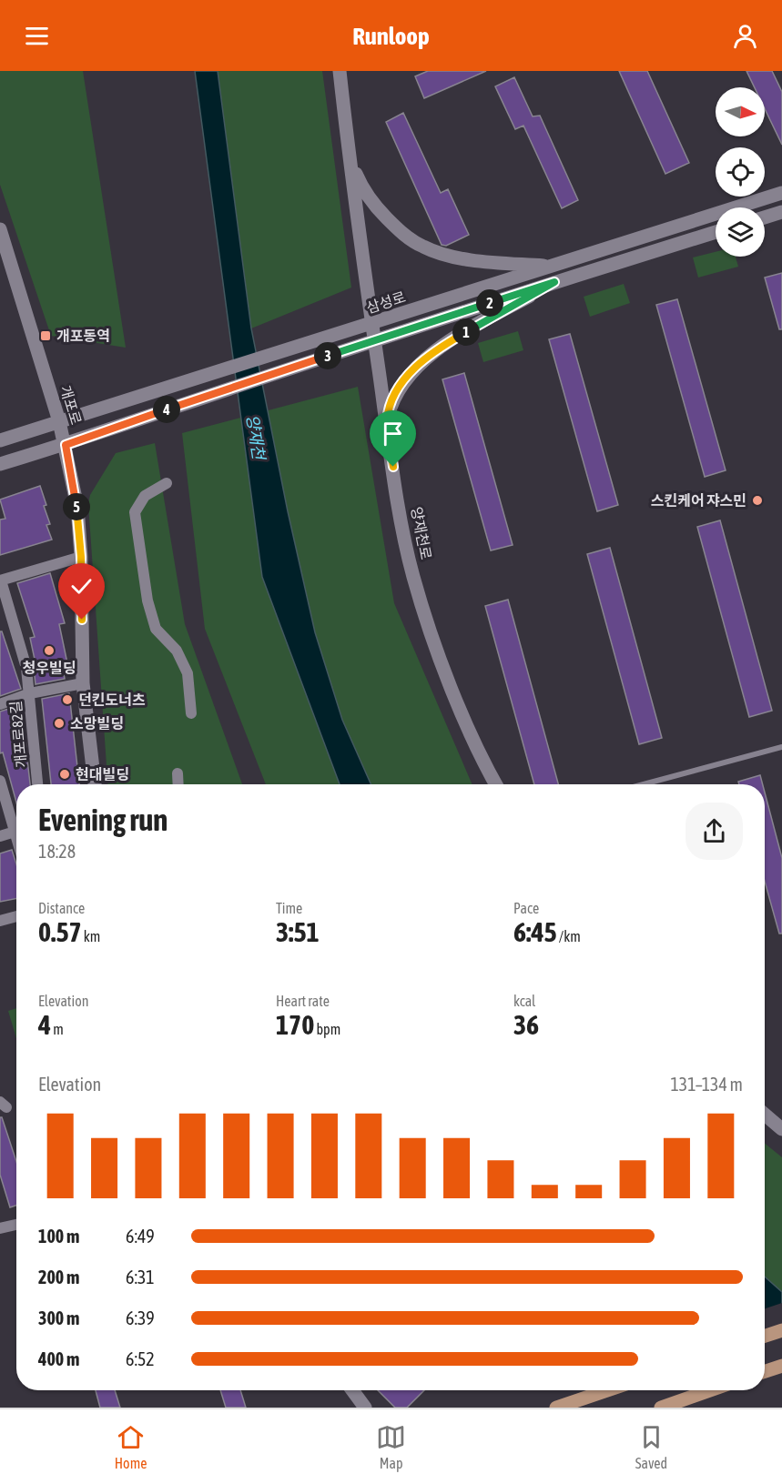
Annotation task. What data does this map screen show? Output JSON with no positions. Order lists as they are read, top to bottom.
{
  "streets": {
    "main road": ["삼성로", "개포로", "양재천로"],
    "street": ["개포로82길"]
  },
  "crossings": [
    ["삼성로", "개포로"],
    ["개포로", "개포로82길"]
  ],
  "water": ["양재천"],
  "places": {
    "transit": ["개포동역"],
    "other": [
      "스킨케어 쟈스민",
      "청우빌딩",
      "던킨도너츠",
      "소망빌딩",
      "현대빌딩"
    ]
  },
  "north": "right",
  "page": {
    "header": "Runloop",
    "pins": [
      "2",
      "1",
      "3",
      "4",
      "5"
    ],
    "heading": ["Evening run", "18:28"],
    "stats": [
      ["Distance", "0.57 km"],
      ["Time", "3:51"],
      ["Pace", "6:45 /km"],
      ["Elevation", "4 m"],
      ["Heart rate", "170 bpm"],
      ["kcal", "36"]
    ],
    "chart": ["Elevation", "131–134 m"],
    "list": [
      {
        "name": "100 m",
        "note": "6:49"
      },
      {
        "name": "200 m",
        "note": "6:31"
      },
      {
        "name": "300 m",
        "note": "6:39"
      },
      {
        "name": "400 m",
        "note": "6:52"
      }
    ],
    "tabs": ["Home", "Map", "Saved"]
  }
}
